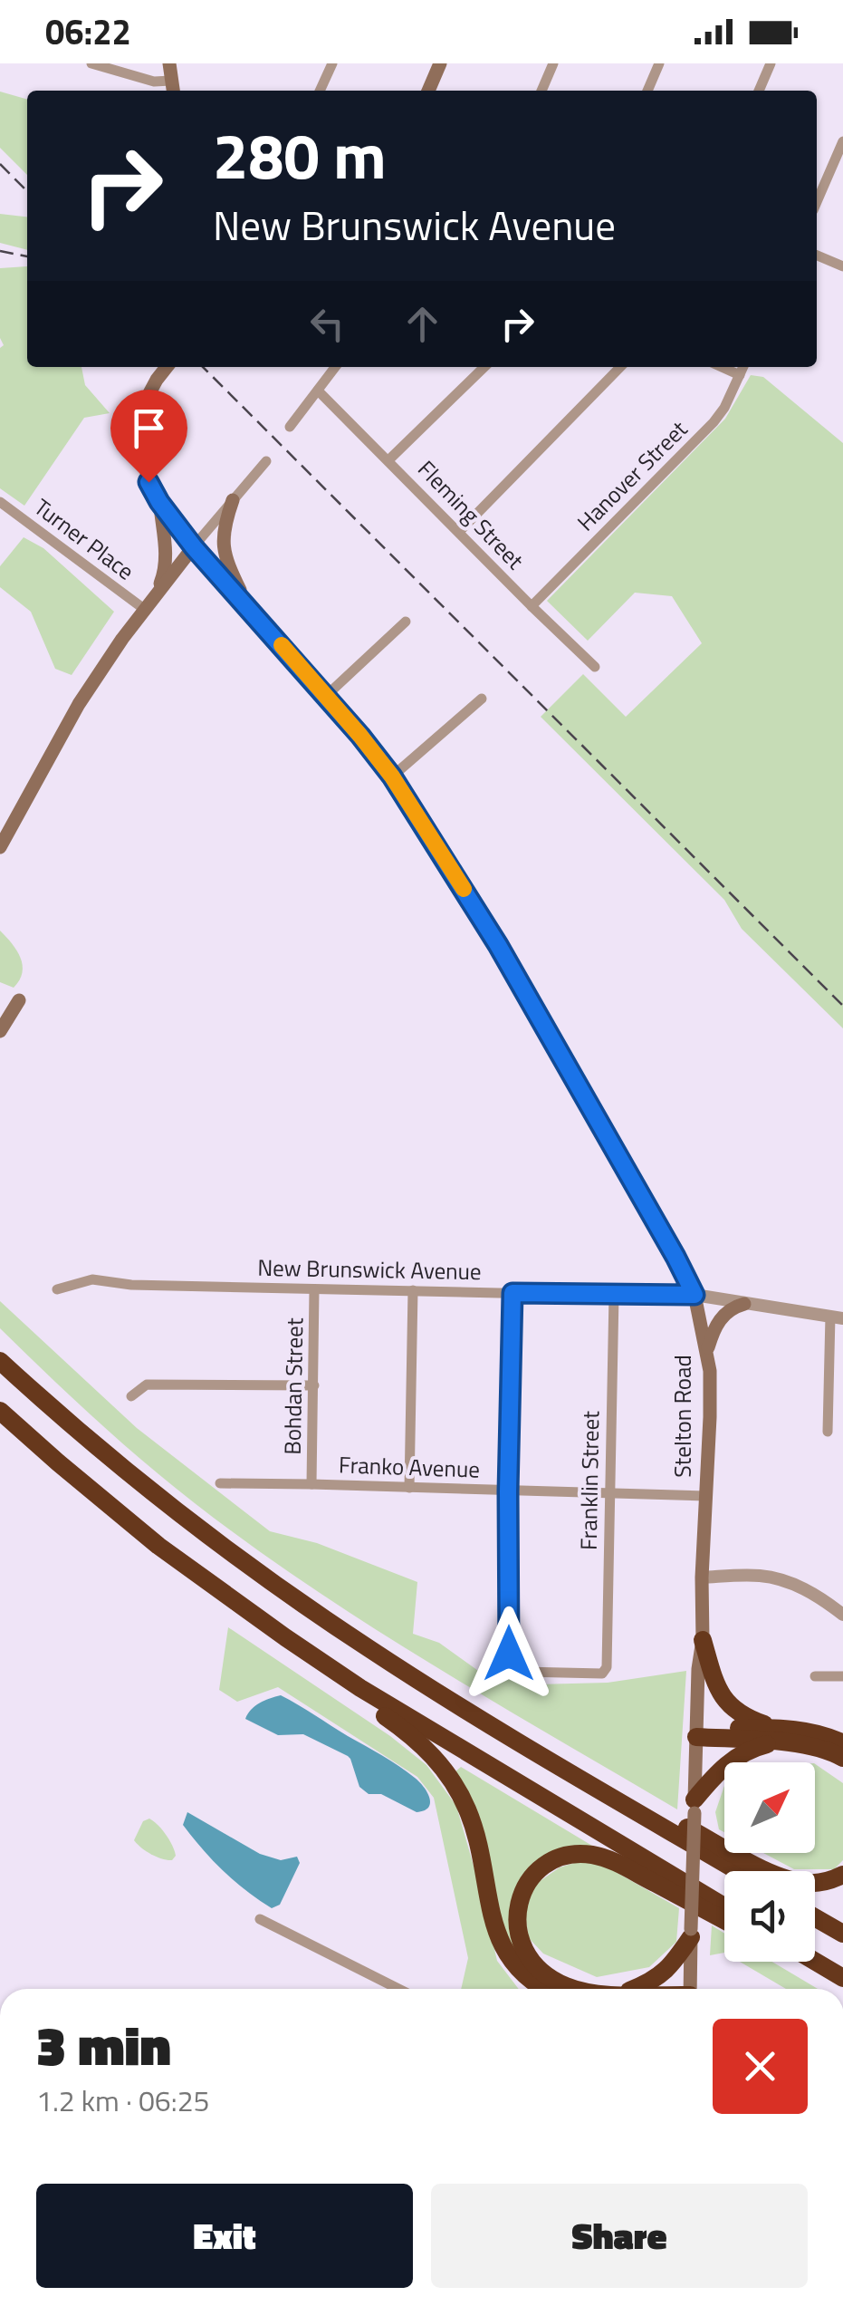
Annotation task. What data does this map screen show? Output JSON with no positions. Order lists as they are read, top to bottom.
{
  "streets": {
    "main road": ["Stelton Road"],
    "street": [
      "Hanover Street",
      "Fleming Street",
      "Turner Place",
      "New Brunswick Avenue",
      "Bohdan Street",
      "Franko Avenue",
      "Franklin Street"
    ]
  },
  "crossings": [
    ["Hanover Street", "Fleming Street"],
    ["New Brunswick Avenue", "Bohdan Street"],
    ["New Brunswick Avenue", "Stelton Road"],
    ["New Brunswick Avenue", "Franklin Street"],
    ["Bohdan Street", "Franko Avenue"],
    ["Stelton Road", "Franko Avenue"],
    ["Franko Avenue", "Franklin Street"]
  ],
  "north": "top right",
  "page": {
    "status": "06:22",
    "turn": ["280 m", "New Brunswick Avenue"],
    "heading": ["3 min", "1.2 km · 06:25"],
    "buttons": ["Exit", "Share"]
  }
}
